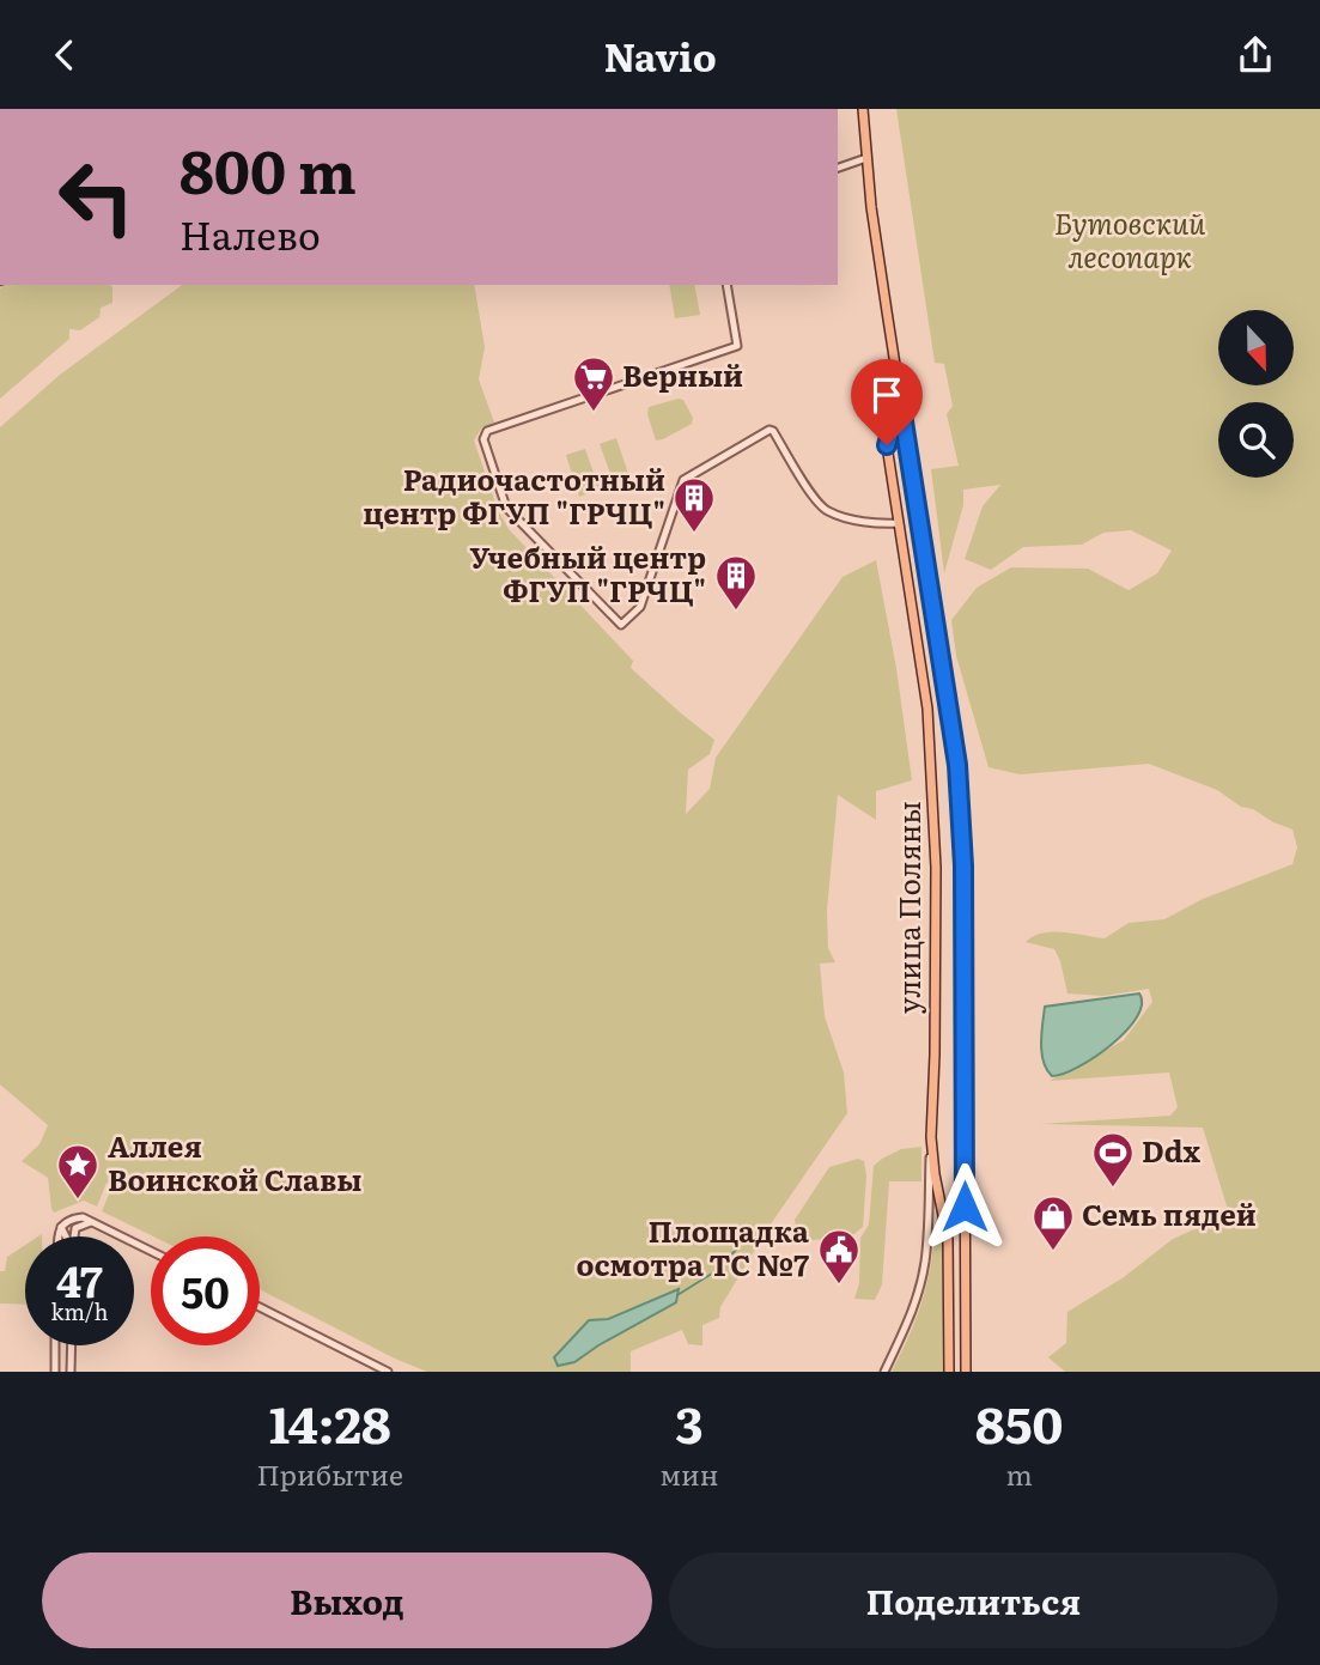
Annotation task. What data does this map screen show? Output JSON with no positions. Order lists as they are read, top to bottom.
{
  "streets": {
    "main road": ["улица Поляны"]
  },
  "parks": ["Бутовский лесопарк"],
  "places": {
    "supermarket": ["Верный"],
    "building": ["Радиочастотный центр ФГУП \"ГРЧЦ\"", "Учебный центр ФГУП \"ГРЧЦ\""],
    "sports": ["Ddx"],
    "place": ["Аллея Воинской Славы"],
    "shop": ["Семь пядей"],
    "public building": ["Площадка осмотра ТС №7"]
  },
  "north": "bottom",
  "page": {
    "header": "Navio",
    "turn": ["800 m", "Налево"],
    "speed": "47 km/h",
    "limit": "50",
    "eta": [
      "14:28",
      "Прибытие",
      "3",
      "мин",
      "850",
      "m"
    ],
    "buttons": ["Выход", "Поделиться"]
  }
}
